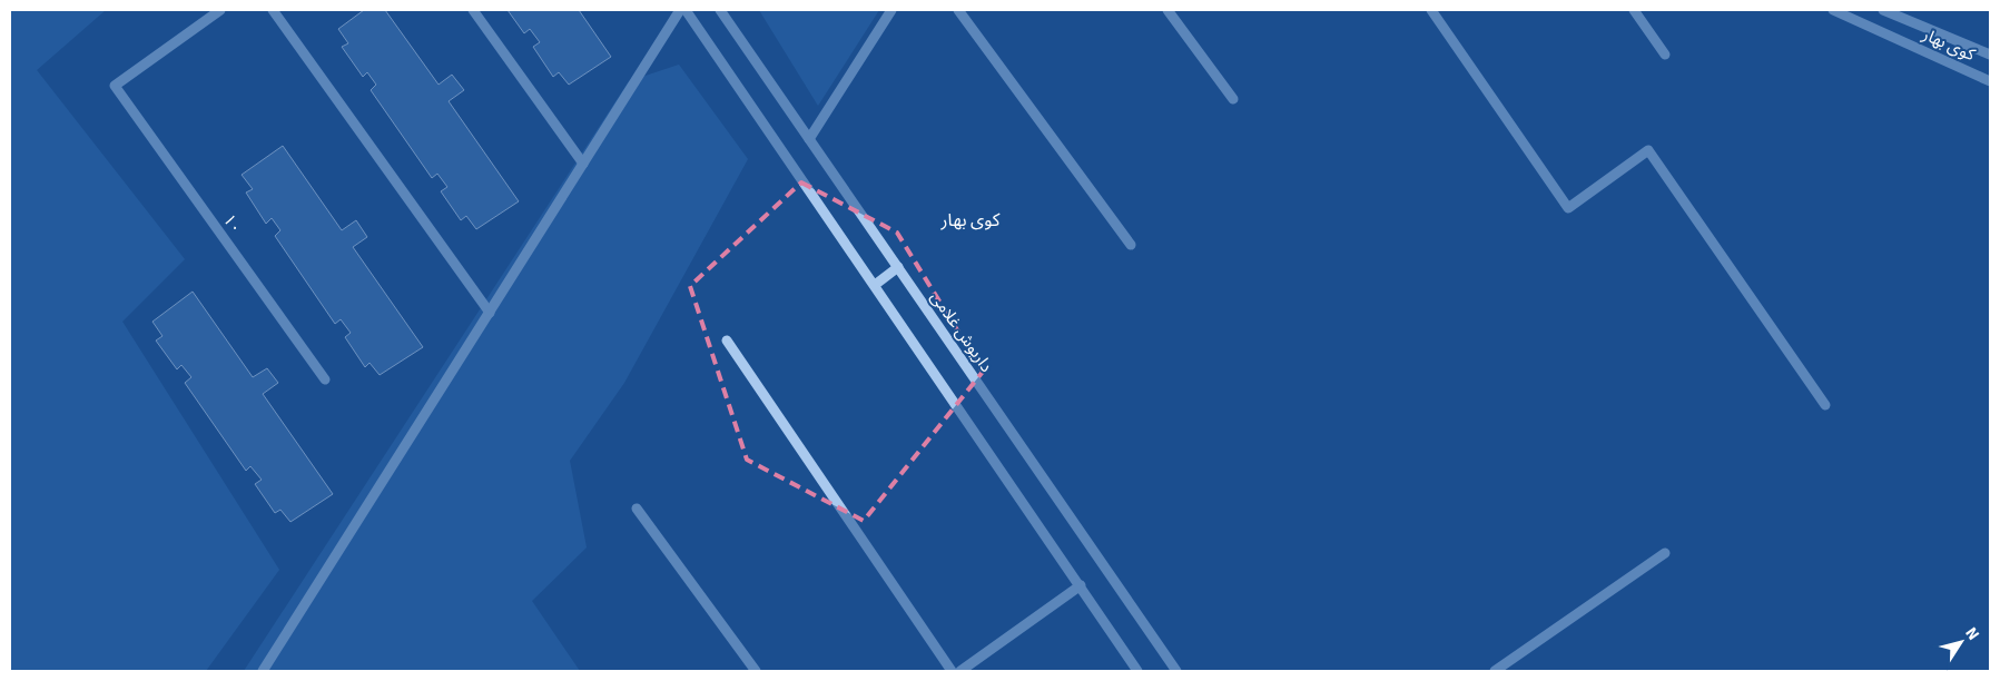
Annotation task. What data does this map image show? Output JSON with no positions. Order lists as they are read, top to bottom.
{
  "streets": {
    "street": ["کوی بهار", "۱۰", "داریوش غلامی"]
  },
  "districts": ["کوی بهار"],
  "north": "top right"
}
